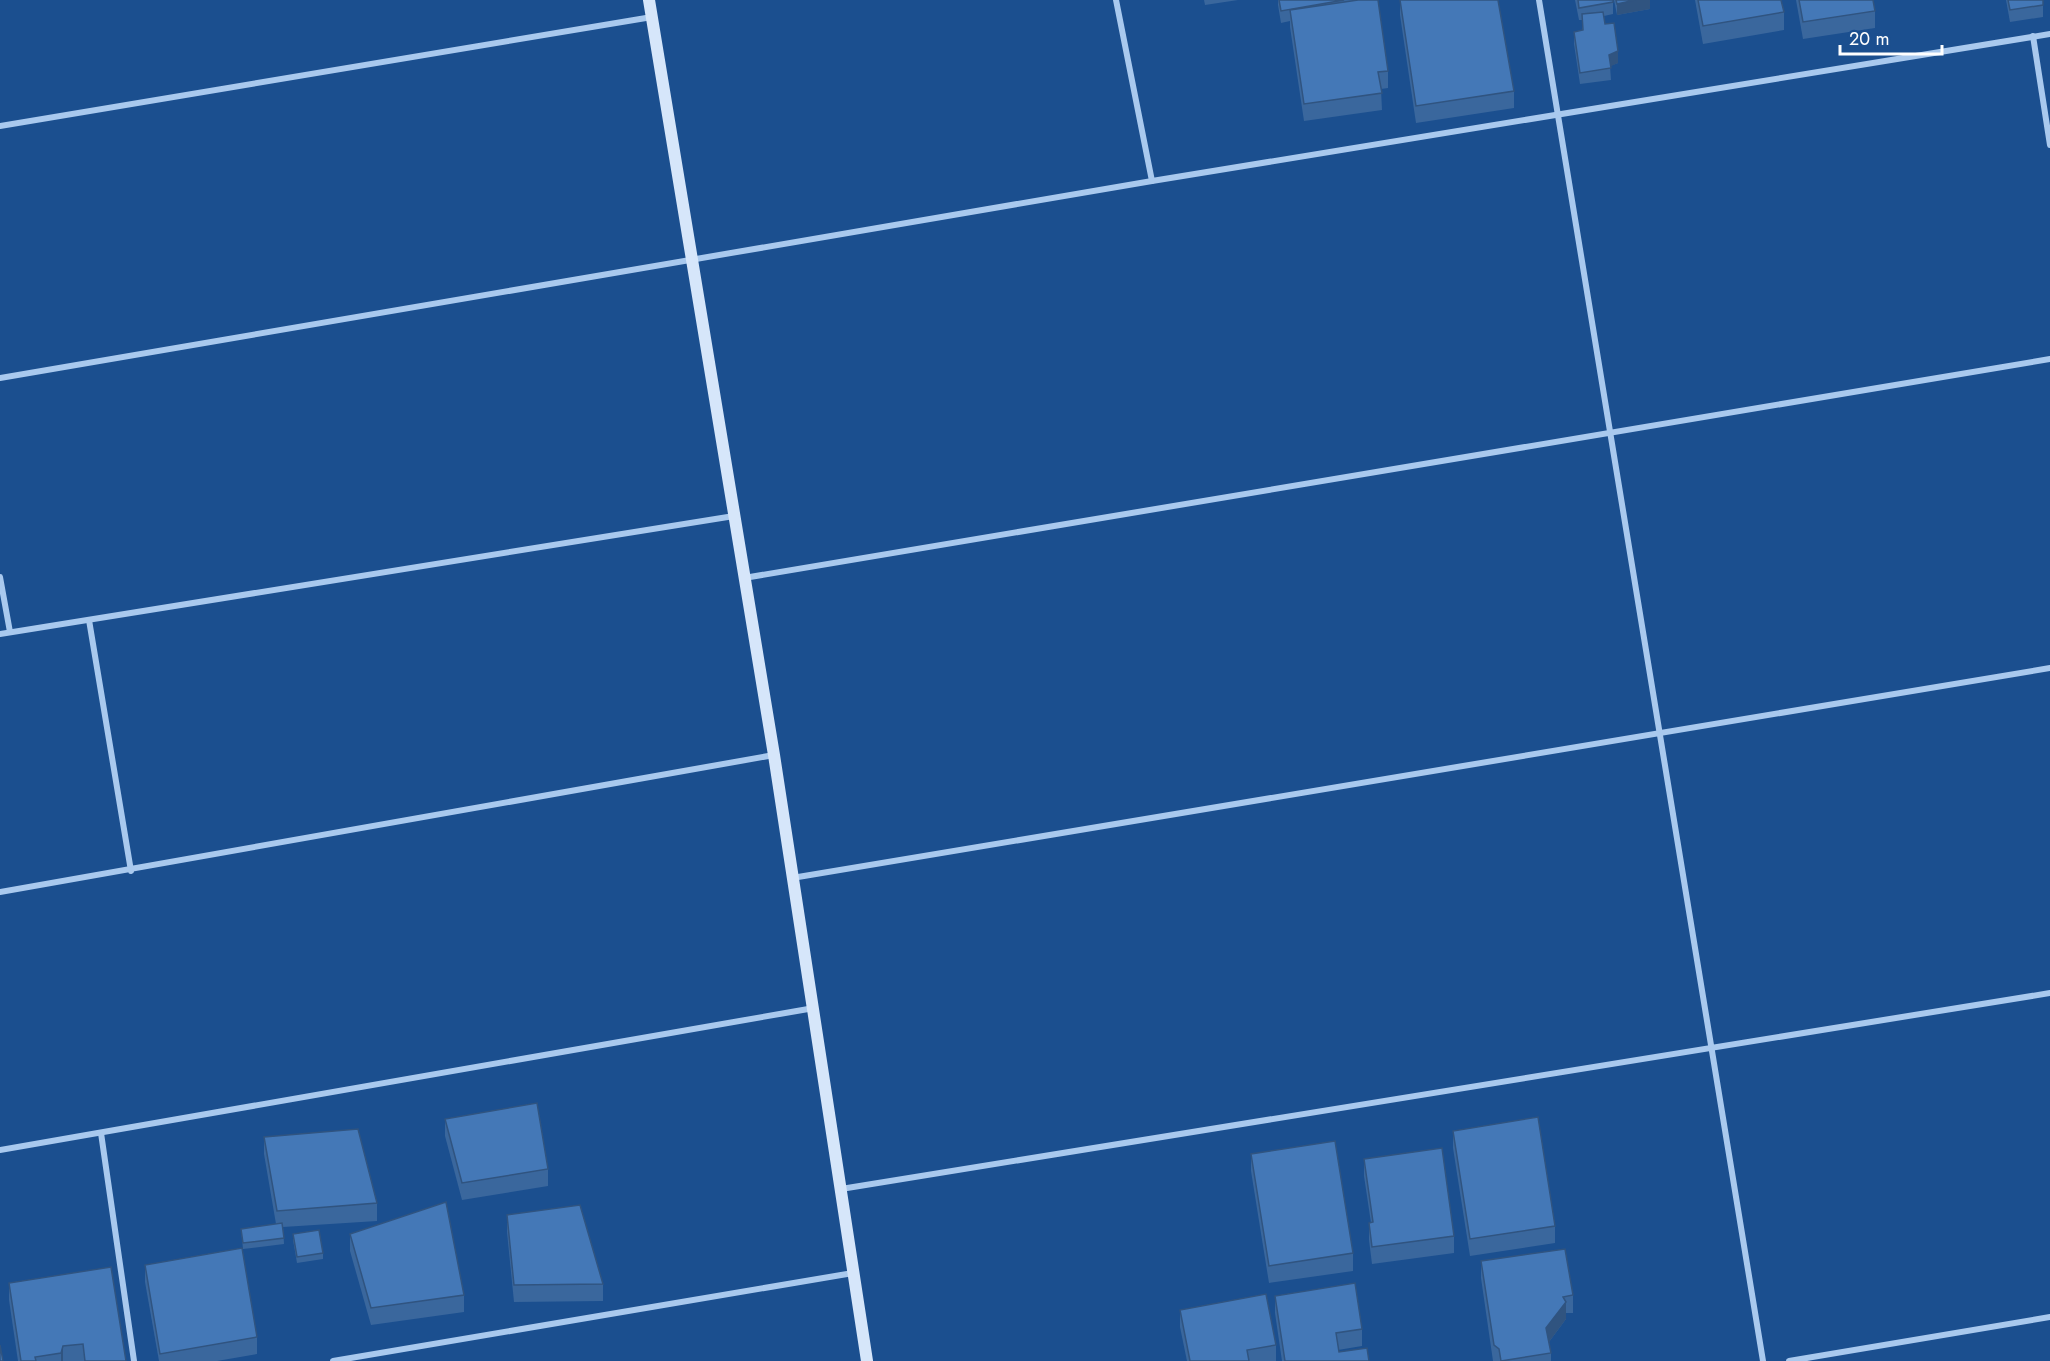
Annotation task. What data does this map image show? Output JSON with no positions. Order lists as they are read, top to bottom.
{
  "scale_bar": "20 m"
}
